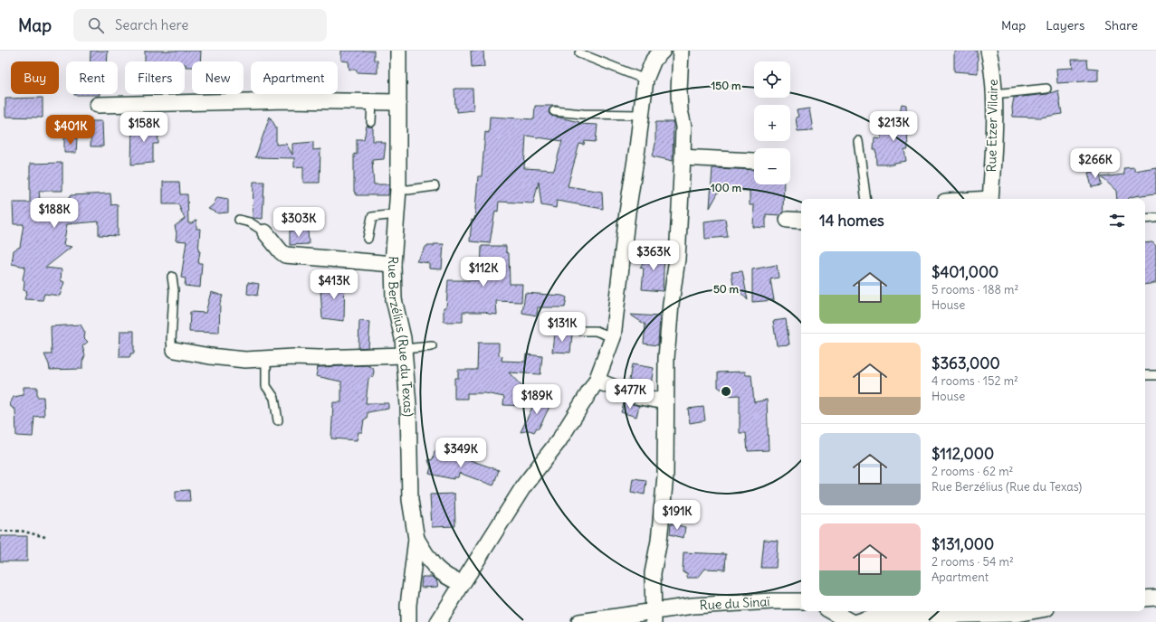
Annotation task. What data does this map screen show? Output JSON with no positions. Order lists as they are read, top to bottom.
{
  "streets": {
    "street": ["Rue Etzer Vilaire", "Rue Berzélius (Rue du Texas)", "Rue du Sinaï"]
  },
  "page": {
    "header": "Map",
    "search": "Search here",
    "nav": ["Map", "Layers", "Share"],
    "map_buttons": ["+", "−"],
    "chip": [
      "Buy",
      "Rent",
      "Filters",
      "New",
      "Apartment"
    ],
    "price": [
      "$213K",
      "$158K",
      "$401K",
      "$266K",
      "$188K",
      "$303K",
      "$363K",
      "$112K",
      "$413K",
      "$131K",
      "$477K",
      "$189K",
      "$349K",
      "$191K"
    ],
    "heading": "14 homes",
    "list": [
      {
        "name": "$401,000",
        "note": "5 rooms · 188 m² · House"
      },
      {
        "name": "$363,000",
        "note": "4 rooms · 152 m² · House"
      },
      {
        "name": "$112,000",
        "note": "2 rooms · 62 m² · Rue Berzélius (Rue du Texas)"
      },
      {
        "name": "$131,000",
        "note": "2 rooms · 54 m² · Apartment"
      }
    ]
  },
  "rings": ["150 m", "100 m", "50 m"]
}
